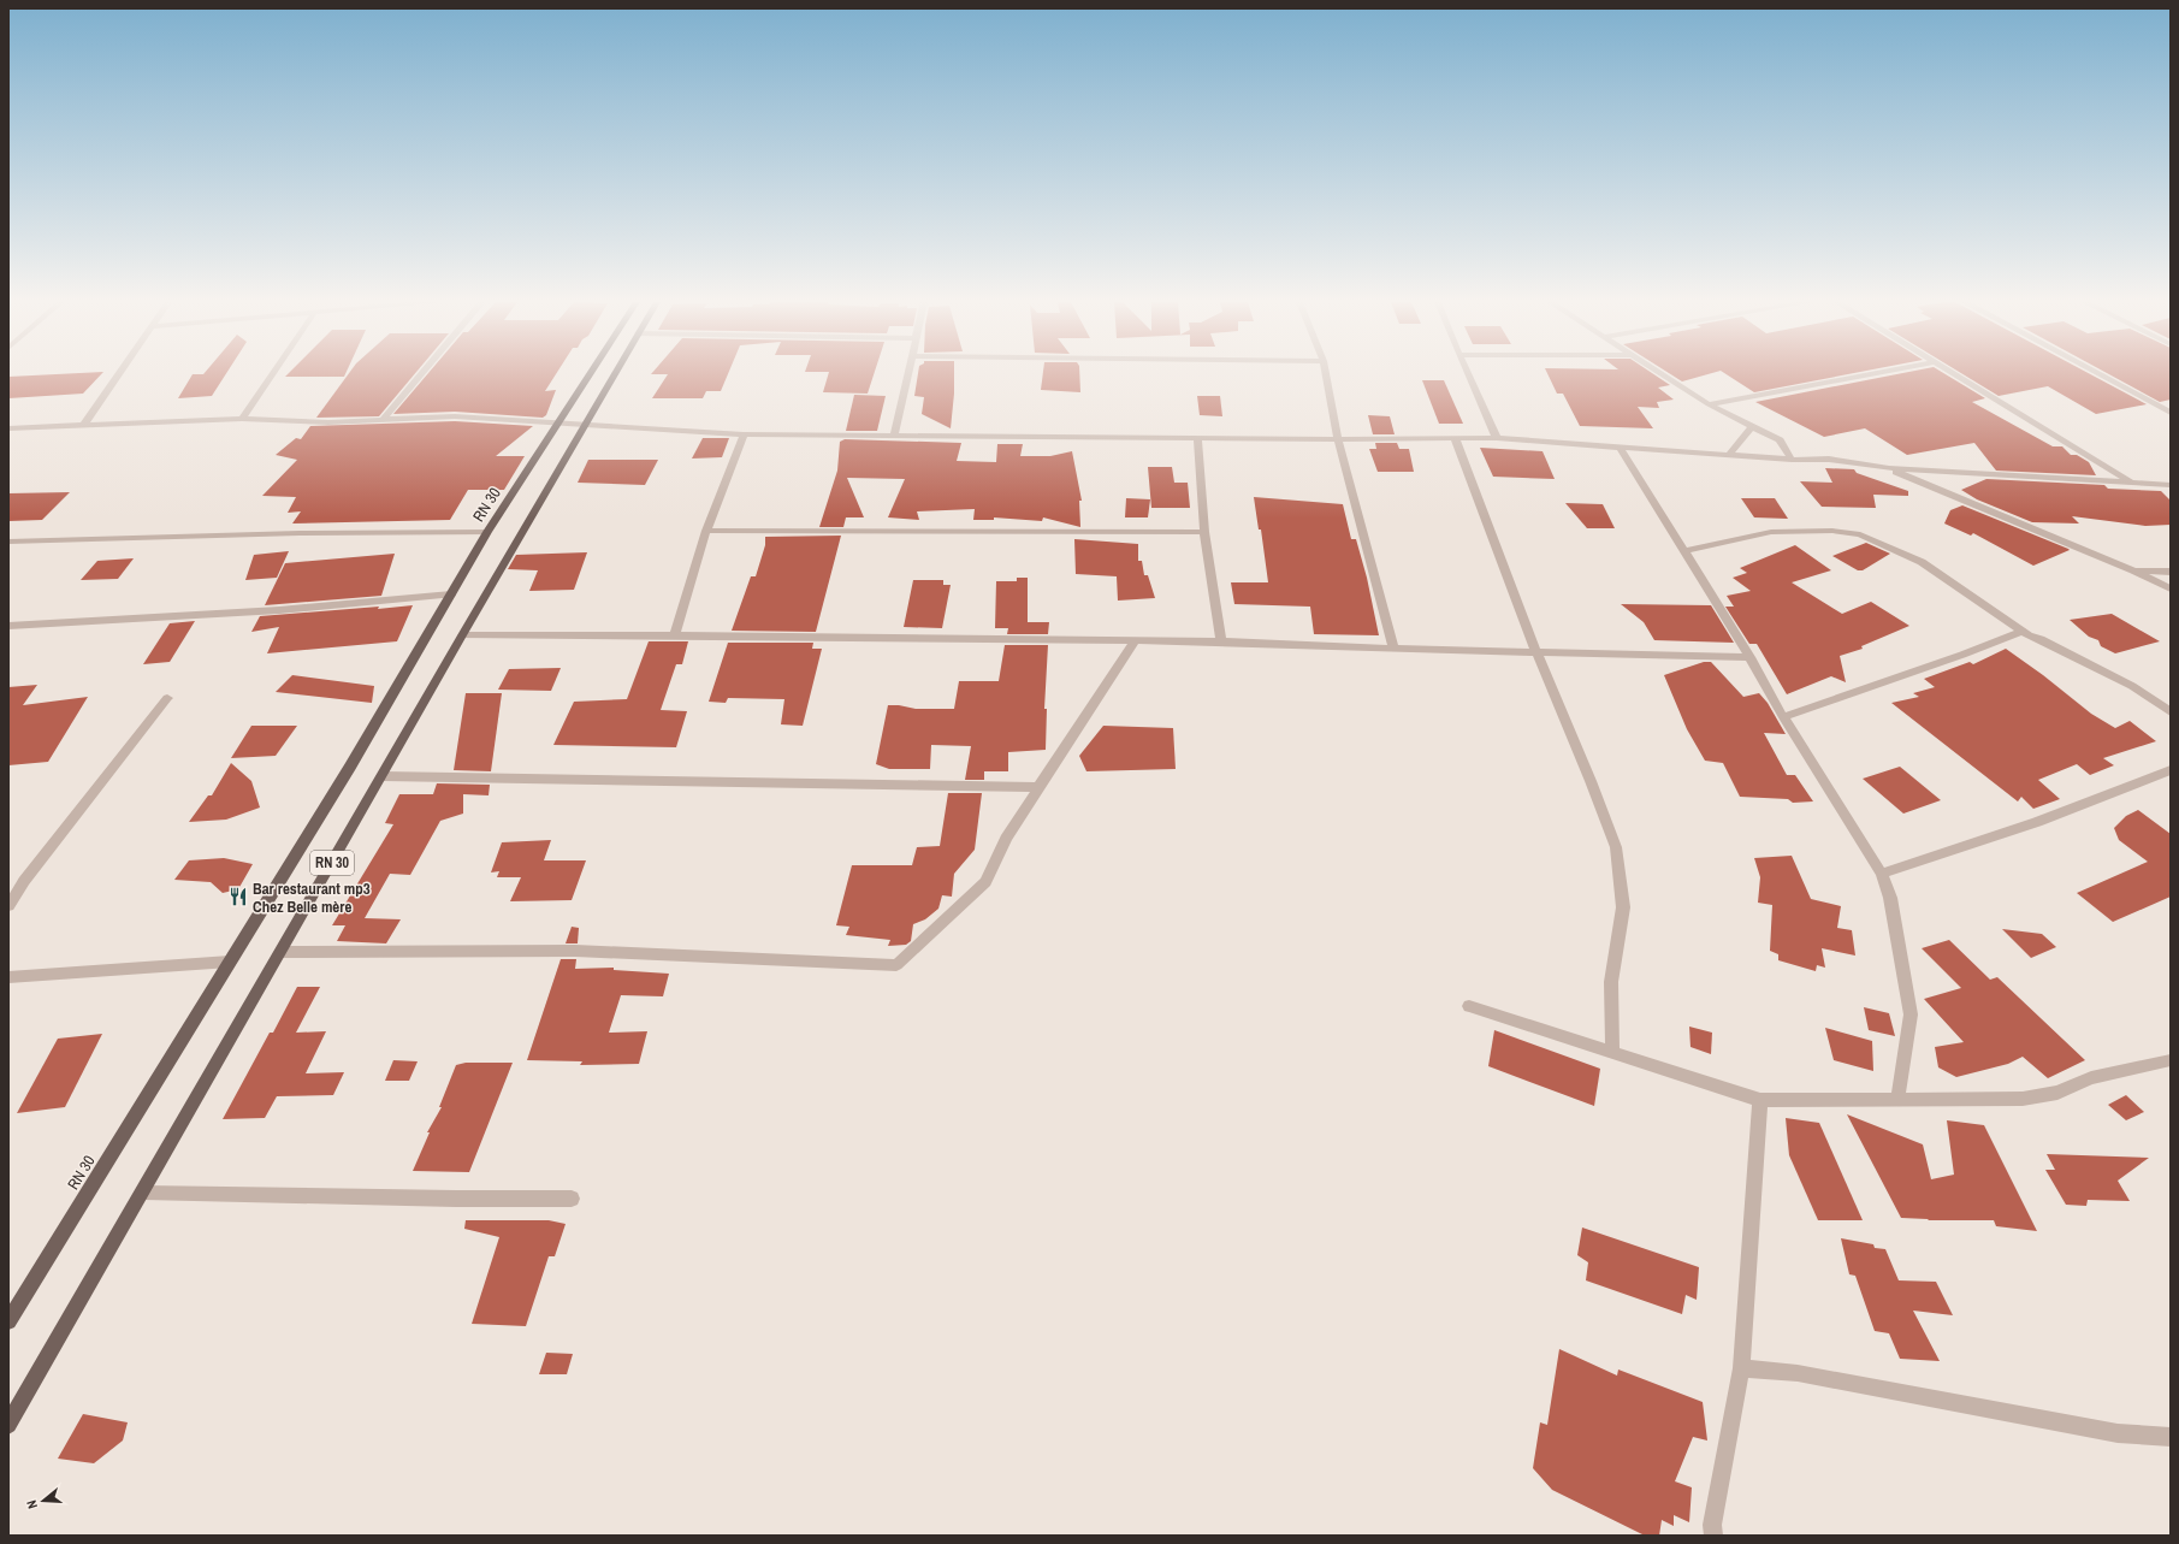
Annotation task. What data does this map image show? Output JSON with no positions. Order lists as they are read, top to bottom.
{
  "streets": {
    "main road": ["RN 30"]
  },
  "places": {
    "restaurant": ["Bar restaurant mp3 Chez Belle mère"]
  },
  "north": "left"
}
